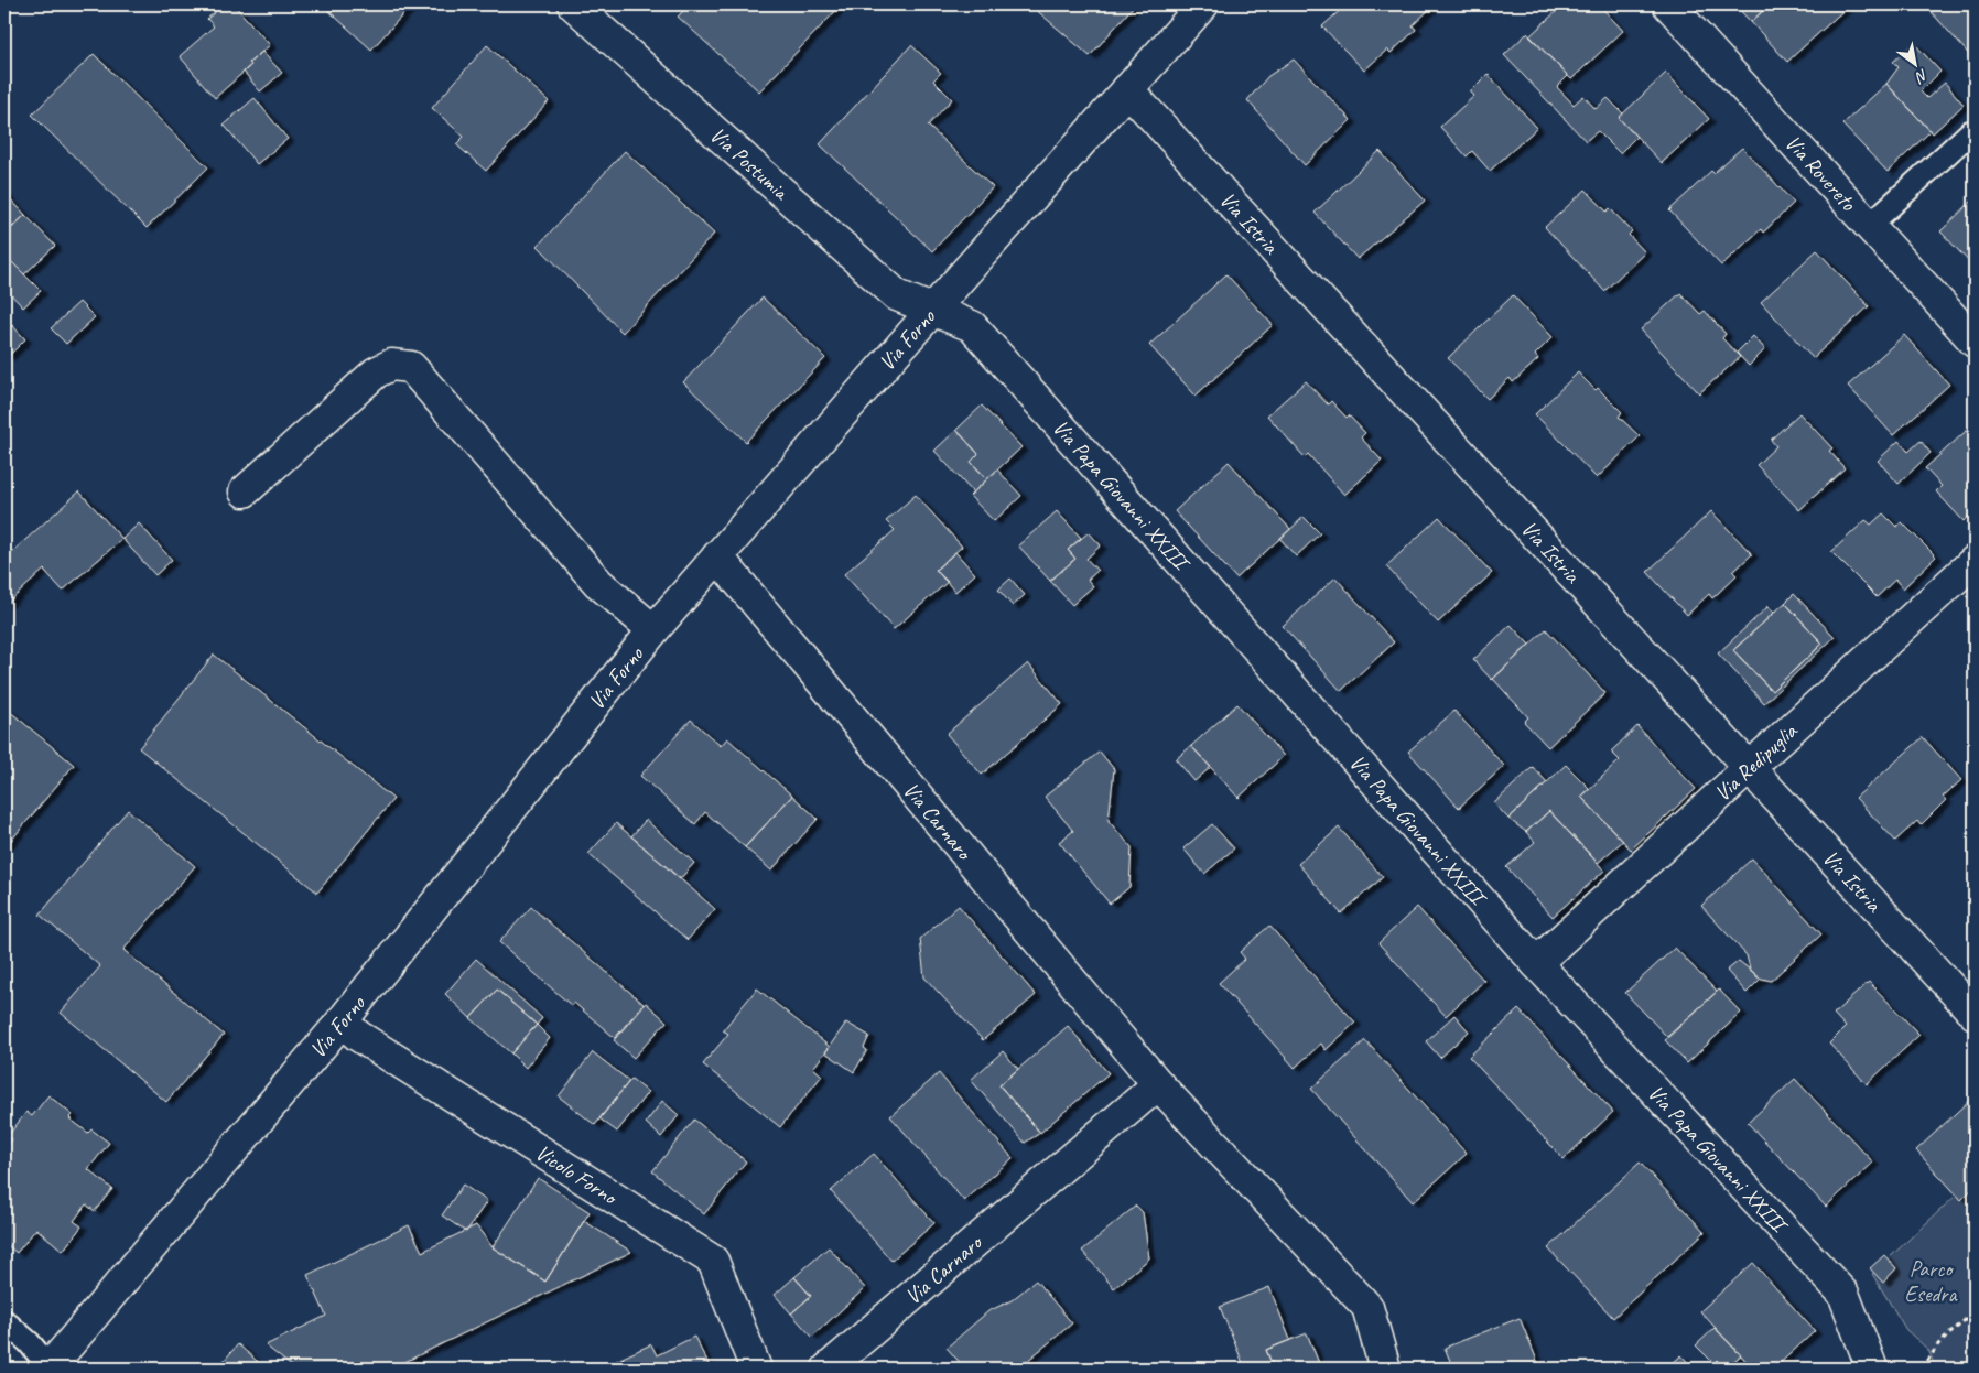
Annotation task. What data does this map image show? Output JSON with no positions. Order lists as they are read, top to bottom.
{
  "streets": {
    "street": [
      "Via Postumia",
      "Via Rovereto",
      "Via Istria",
      "Via Forno",
      "Via Papa Giovanni XXIII",
      "Via Redipuglia",
      "Via Carnaro",
      "Vicolo Forno"
    ]
  },
  "crossings": [
    ["Via Postumia", "Via Forno"],
    ["Via Postumia", "Via Papa Giovanni XXIII"],
    ["Via Istria", "Via Forno"],
    ["Via Istria", "Via Redipuglia"],
    ["Via Forno", "Via Papa Giovanni XXIII"],
    ["Via Forno", "Via Carnaro"],
    ["Via Forno", "Vicolo Forno"],
    ["Via Papa Giovanni XXIII", "Via Redipuglia"]
  ],
  "parks": ["Parco Esedra"],
  "north": "bottom right"
}
